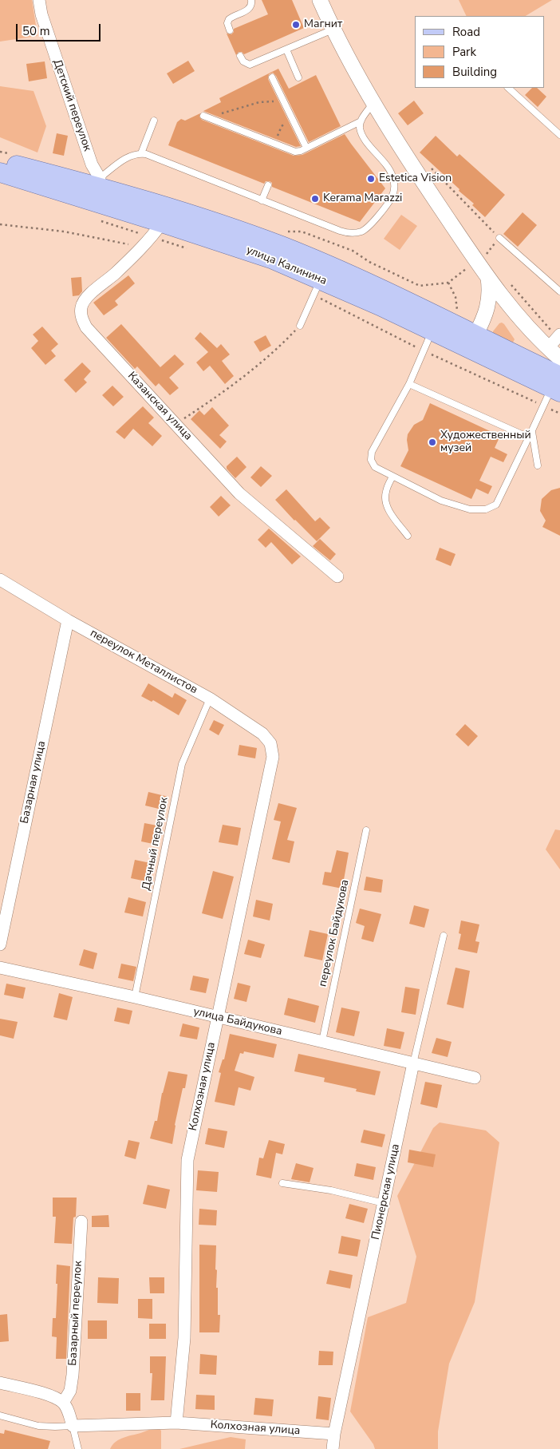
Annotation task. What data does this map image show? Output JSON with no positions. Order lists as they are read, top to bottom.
{
  "streets": {
    "main road": ["улица Калинина"],
    "street": [
      "Детский переулок",
      "Казанская улица",
      "переулок Металлистов",
      "Базарная улица",
      "улица Байдукова",
      "Колхозная улица",
      "Пионерская улица",
      "Базарный переулок"
    ],
    "lane": ["Дачный переулок", "переулок Байдукова"]
  },
  "crossings": [
    ["Детский переулок", "улица Калинина"],
    ["улица Калинина", "Казанская улица"],
    ["переулок Металлистов", "Базарная улица"],
    ["переулок Металлистов", "Дачный переулок"],
    ["переулок Металлистов", "Колхозная улица"],
    ["Дачный переулок", "улица Байдукова"],
    ["переулок Байдукова", "улица Байдукова"],
    ["улица Байдукова", "Колхозная улица"],
    ["улица Байдукова", "Пионерская улица"],
    ["Колхозная улица", "Пионерская улица"]
  ],
  "places": [
    "Магнит",
    "Estetica Vision",
    "Kerama Marazzi",
    "Художественный музей"
  ],
  "legend": ["Road", "Park", "Building"],
  "scale_bar": "50 m"
}
